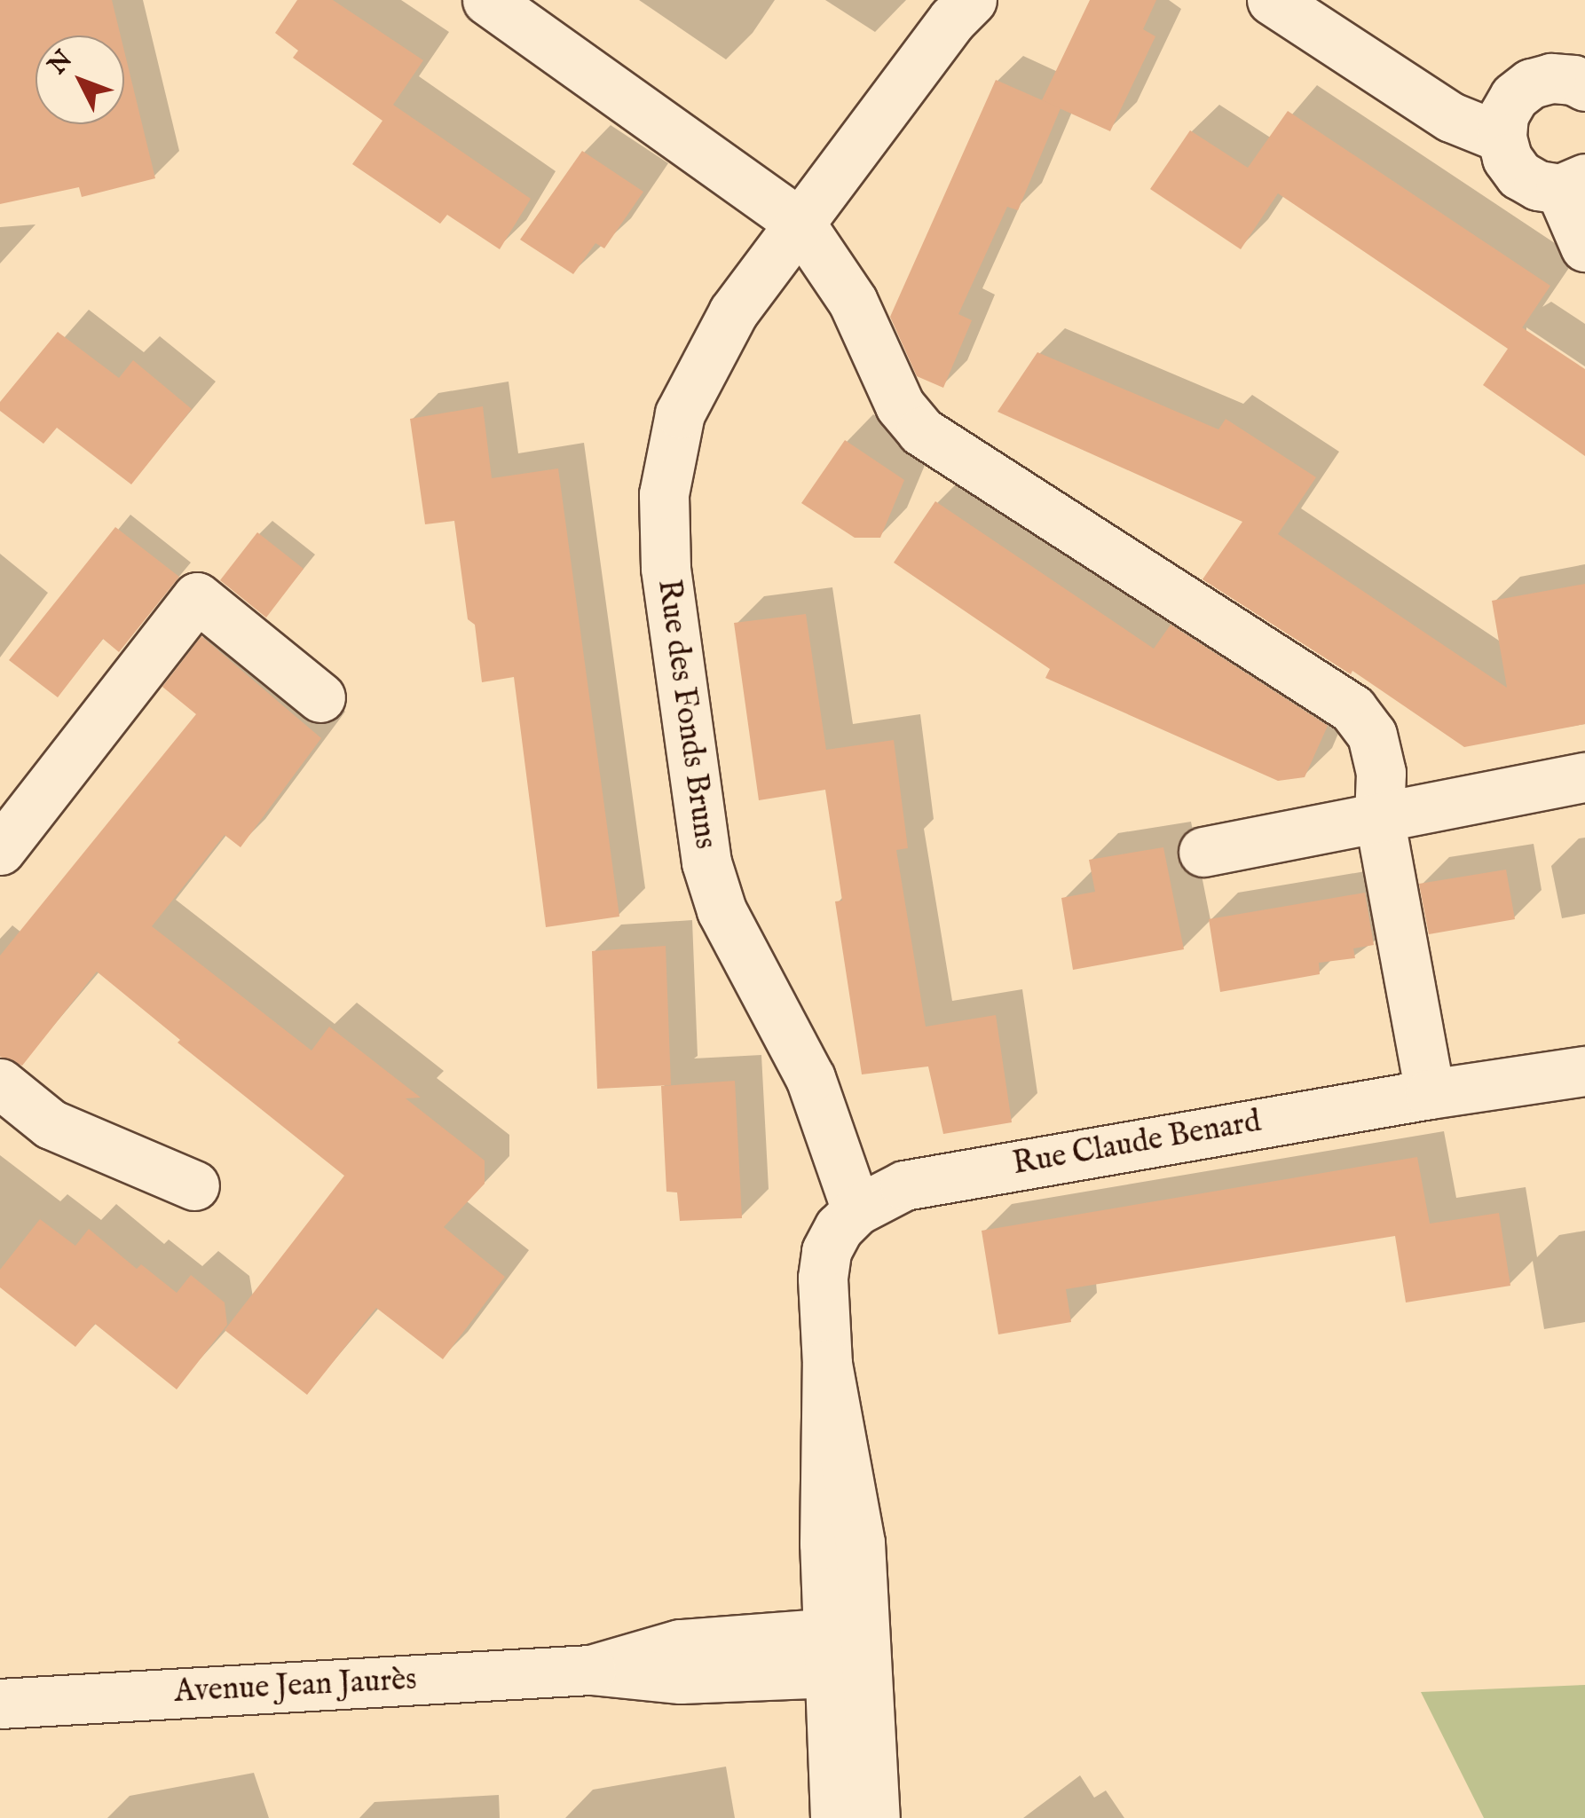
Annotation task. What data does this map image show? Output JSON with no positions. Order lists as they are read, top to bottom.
{
  "streets": {
    "street": ["Rue des Fonds Bruns", "Rue Claude Benard", "Avenue Jean Jaurès"]
  },
  "crossings": [
    ["Rue des Fonds Bruns", "Rue Claude Benard"],
    ["Rue Claude Benard", "Avenue Jean Jaurès"]
  ],
  "north": "top left"
}
